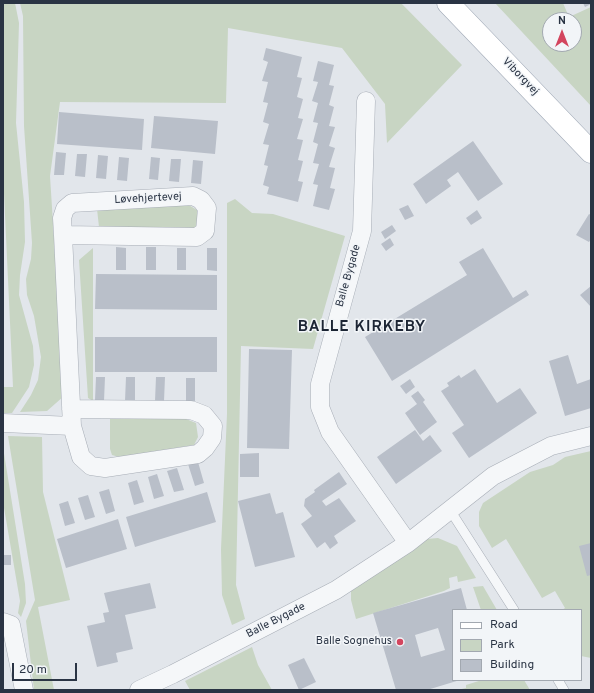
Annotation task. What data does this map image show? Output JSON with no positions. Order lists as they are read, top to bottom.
{
  "streets": {
    "main road": ["Viborgvej"],
    "street": ["Løvehjertevej", "Balle Bygade"]
  },
  "districts": ["BALLE KIRKEBY"],
  "places": ["Balle Sognehus"],
  "legend": ["Road", "Park", "Building"],
  "scale_bar": "20 m",
  "north": "top"
}
